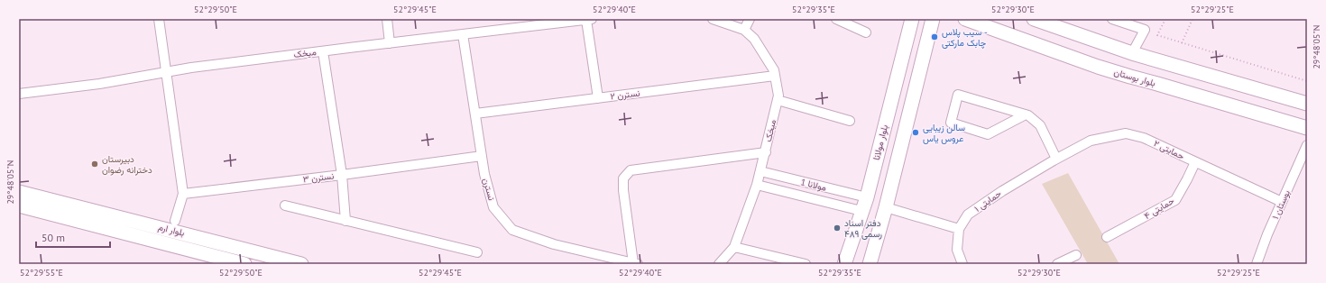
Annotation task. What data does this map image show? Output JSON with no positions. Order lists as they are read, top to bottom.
{
  "streets": {
    "main road": ["بلوار بوستان", "بلوار مولانا", "بلوار ارم"],
    "street": [
      "میخک",
      "نسترن ۲",
      "حمایتی ۲",
      "نسترن ۳",
      "مولانا 1",
      "نسترن",
      "حمایتی ۱",
      "بوستان ۱",
      "حمایتی ۴"
    ]
  },
  "crossings": [
    ["میخک", "نسترن ۲"],
    ["میخک", "مولانا 1"],
    ["میخک", "نسترن"],
    ["نسترن ۲", "نسترن"],
    ["بلوار مولانا", "مولانا 1"],
    ["حمایتی ۲", "حمایتی ۱"],
    ["حمایتی ۲", "بوستان ۱"],
    ["حمایتی ۲", "حمایتی ۴"],
    ["نسترن ۳", "نسترن"]
  ],
  "places": [
    "سیب پلاس - چابک مارکتی",
    "سالن زیبایی عروس یاس",
    "دبیرستان دخترانه رضوان",
    "دفتر اسناد رسمی ۴۸۹"
  ],
  "scale_bar": "50 m",
  "coordinates": [
    "52°29'50\"E",
    "52°29'45\"E",
    "52°29'40\"E",
    "52°29'35\"E",
    "52°29'30\"E",
    "52°29'25\"E",
    "29°48'05\"N",
    "52°29'55\"E"
  ]
}
